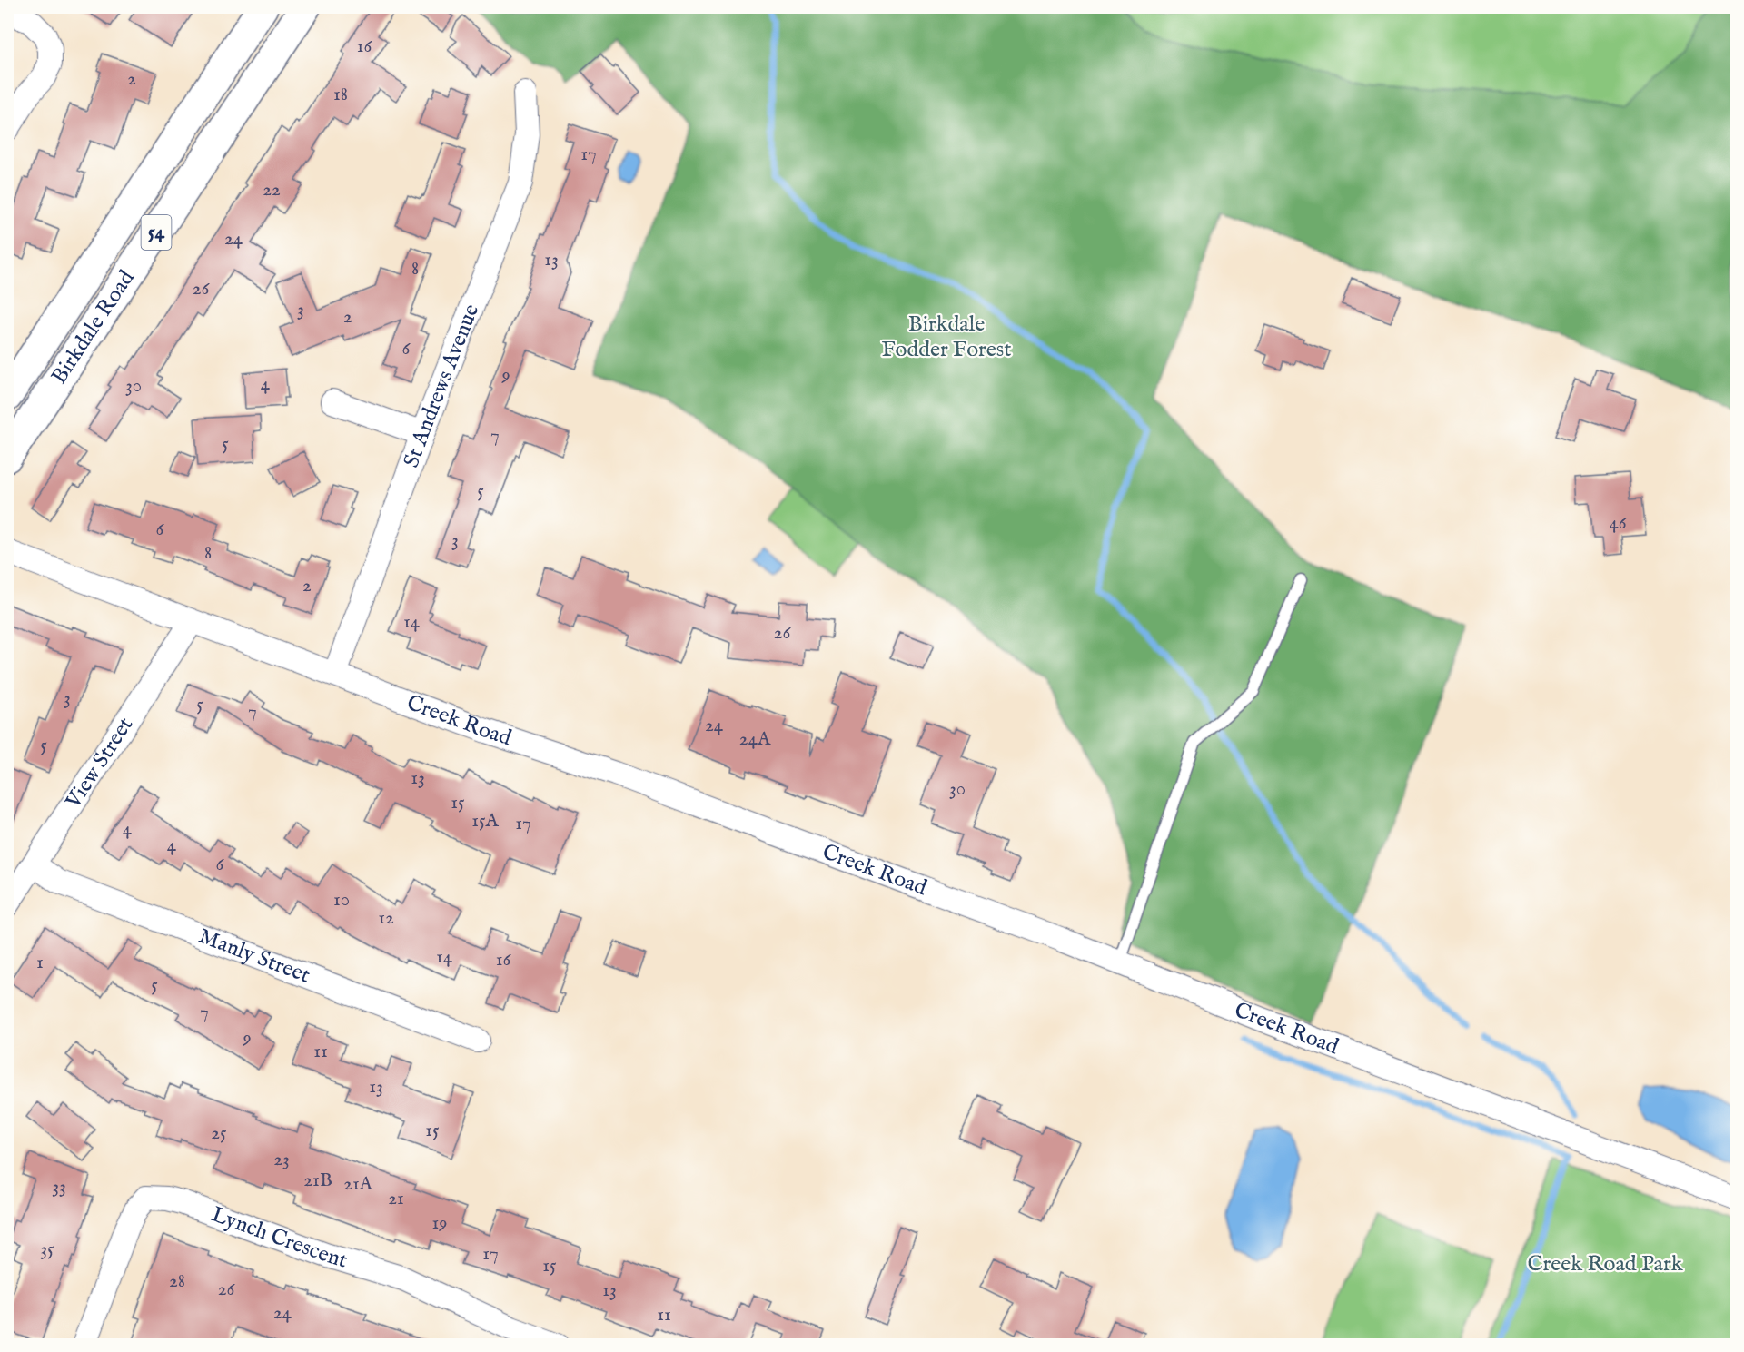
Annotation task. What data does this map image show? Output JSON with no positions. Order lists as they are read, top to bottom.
{
  "streets": {
    "main road": ["54", "Birkdale Road"],
    "street": [
      "St Andrews Avenue",
      "Creek Road",
      "View Street",
      "Manly Street",
      "Lynch Crescent"
    ]
  },
  "crossings": [
    ["St Andrews Avenue", "Creek Road"],
    ["Creek Road", "View Street"],
    ["View Street", "Manly Street"]
  ],
  "parks": ["Birkdale Fodder Forest", "Creek Road Park"],
  "house_numbers": [
    "16",
    "2",
    "18",
    "17",
    "22",
    "24",
    "13",
    "8",
    "26",
    "3",
    "2",
    "6",
    "9",
    "4",
    "30",
    "7",
    "5",
    "5",
    "46",
    "6",
    "3",
    "8",
    "2",
    "14",
    "26",
    "3",
    "5",
    "7",
    "24",
    "24A",
    "5",
    "13",
    "30",
    "15",
    "15A",
    "17",
    "4",
    "4",
    "6",
    "10",
    "12",
    "14",
    "16",
    "1",
    "5",
    "7",
    "9",
    "11",
    "13",
    "15",
    "25",
    "23",
    "21B",
    "21A",
    "33",
    "21",
    "19",
    "35",
    "17",
    "15",
    "28",
    "26",
    "13",
    "24",
    "11"
  ]
}
